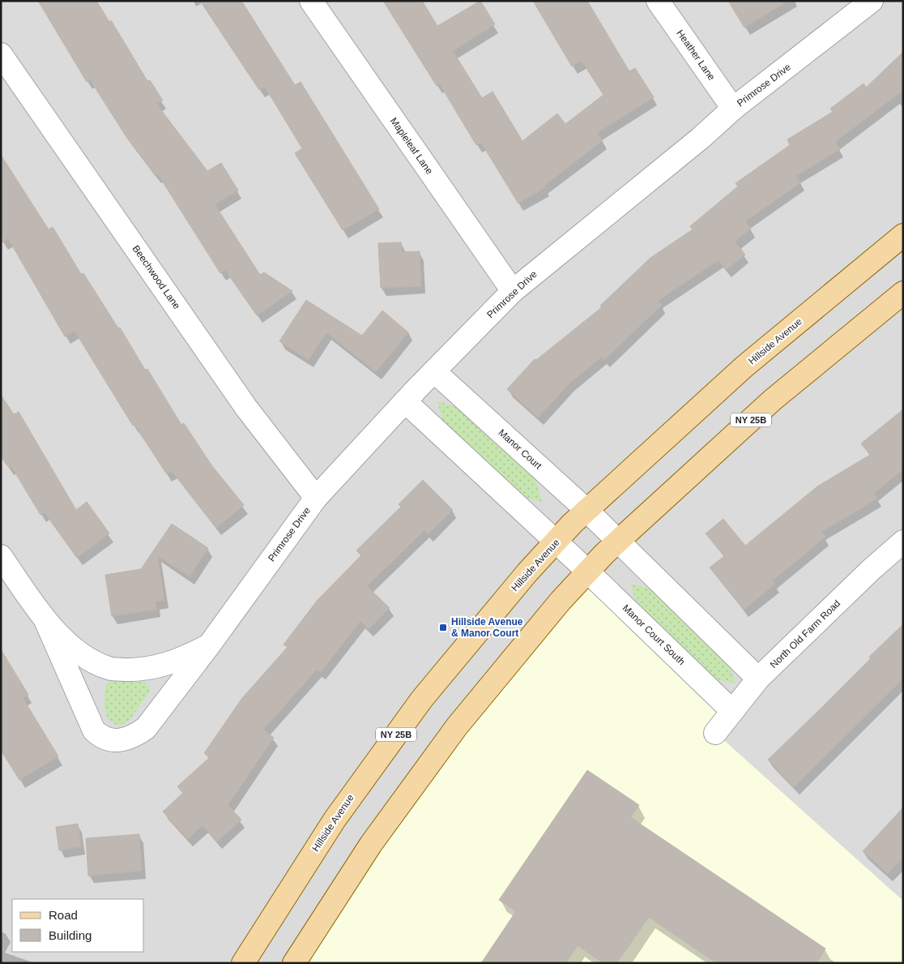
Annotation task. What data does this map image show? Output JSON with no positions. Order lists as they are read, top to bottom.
{
  "streets": {
    "main road": ["Hillside Avenue", "NY 25B"],
    "street": [
      "Heather Lane",
      "Primrose Drive",
      "Mapleleaf Lane",
      "Beechwood Lane",
      "Manor Court",
      "North Old Farm Road",
      "Manor Court South"
    ]
  },
  "crossings": [
    ["Heather Lane", "Primrose Drive"],
    ["Primrose Drive", "Mapleleaf Lane"],
    ["Primrose Drive", "Beechwood Lane"],
    ["Primrose Drive", "Manor Court"],
    ["Hillside Avenue", "Manor Court"],
    ["NY 25B", "Manor Court"],
    ["NY 25B", "Manor Court South"],
    ["North Old Farm Road", "Manor Court South"]
  ],
  "places": {
    "transit": ["Hillside Avenue & Manor Court"]
  },
  "legend": ["Road", "Building"]
}
